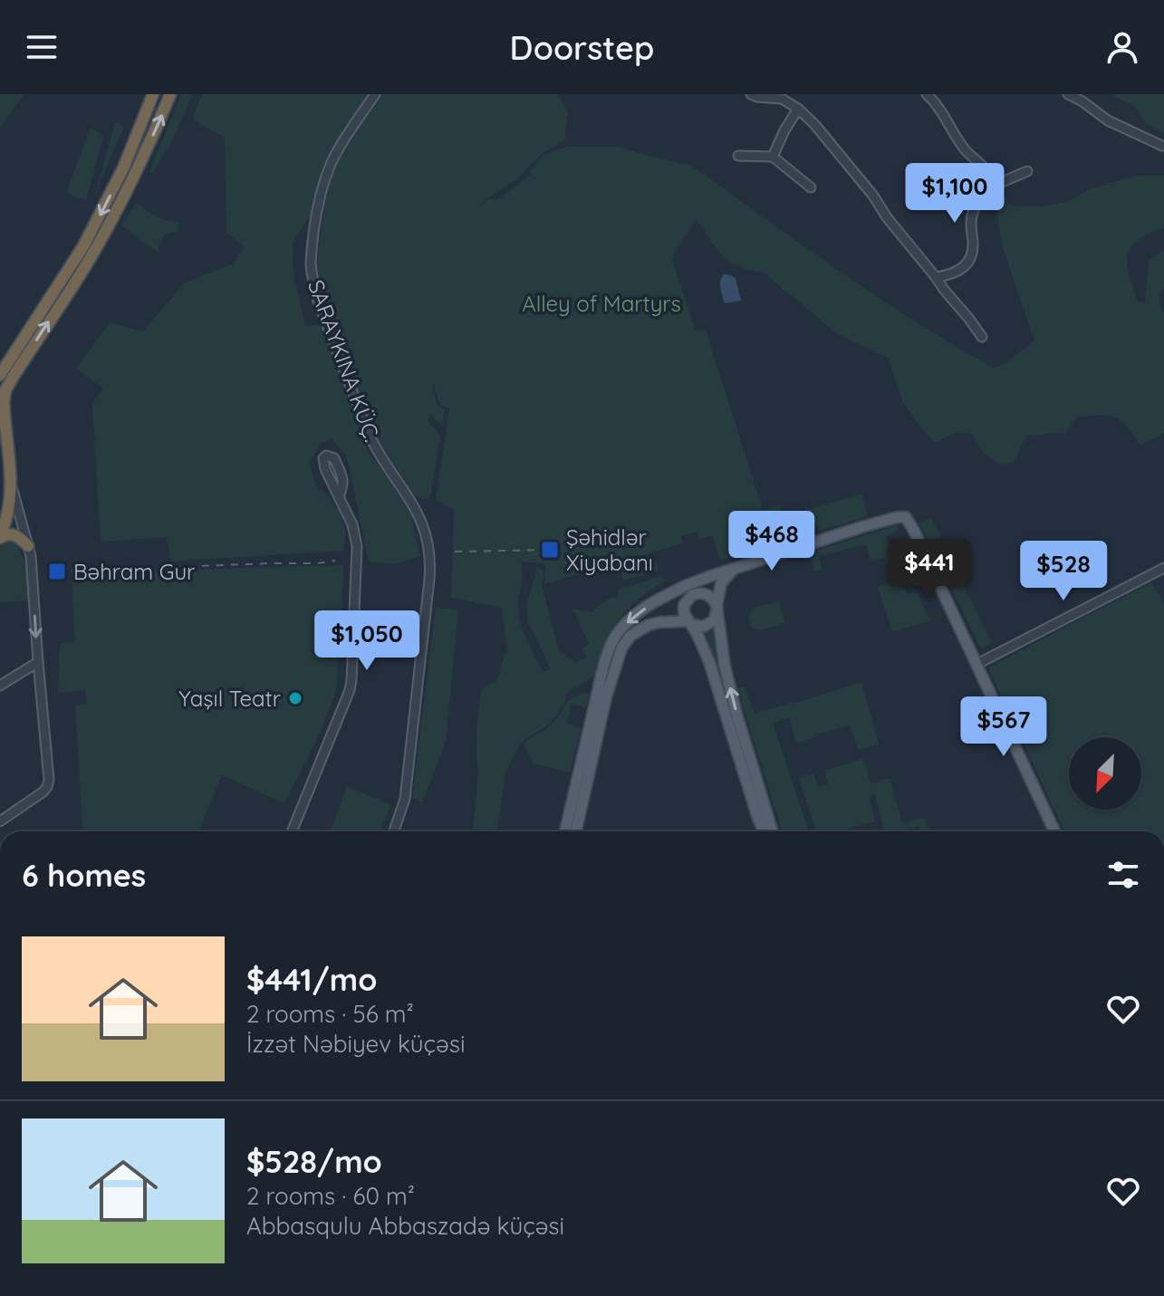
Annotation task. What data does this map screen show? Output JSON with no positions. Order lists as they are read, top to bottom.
{
  "streets": {
    "street": ["SARAYKINA KÜÇ."]
  },
  "parks": ["Alley of Martyrs"],
  "places": {
    "transit": ["Şəhidlər Xiyabanı", "Bəhram Gur"],
    "other": ["Yaşıl Teatr"]
  },
  "north": "bottom left",
  "page": {
    "header": "Doorstep",
    "price": [
      "$1,100",
      "$468",
      "$441",
      "$528",
      "$1,050",
      "$567"
    ],
    "heading": "6 homes",
    "list": [
      {
        "name": "$441/mo",
        "note": "2 rooms · 56 m² · İzzət Nəbiyev küçəsi"
      },
      {
        "name": "$528/mo",
        "note": "2 rooms · 60 m² · Abbasqulu Abbaszadə küçəsi"
      }
    ]
  }
}
